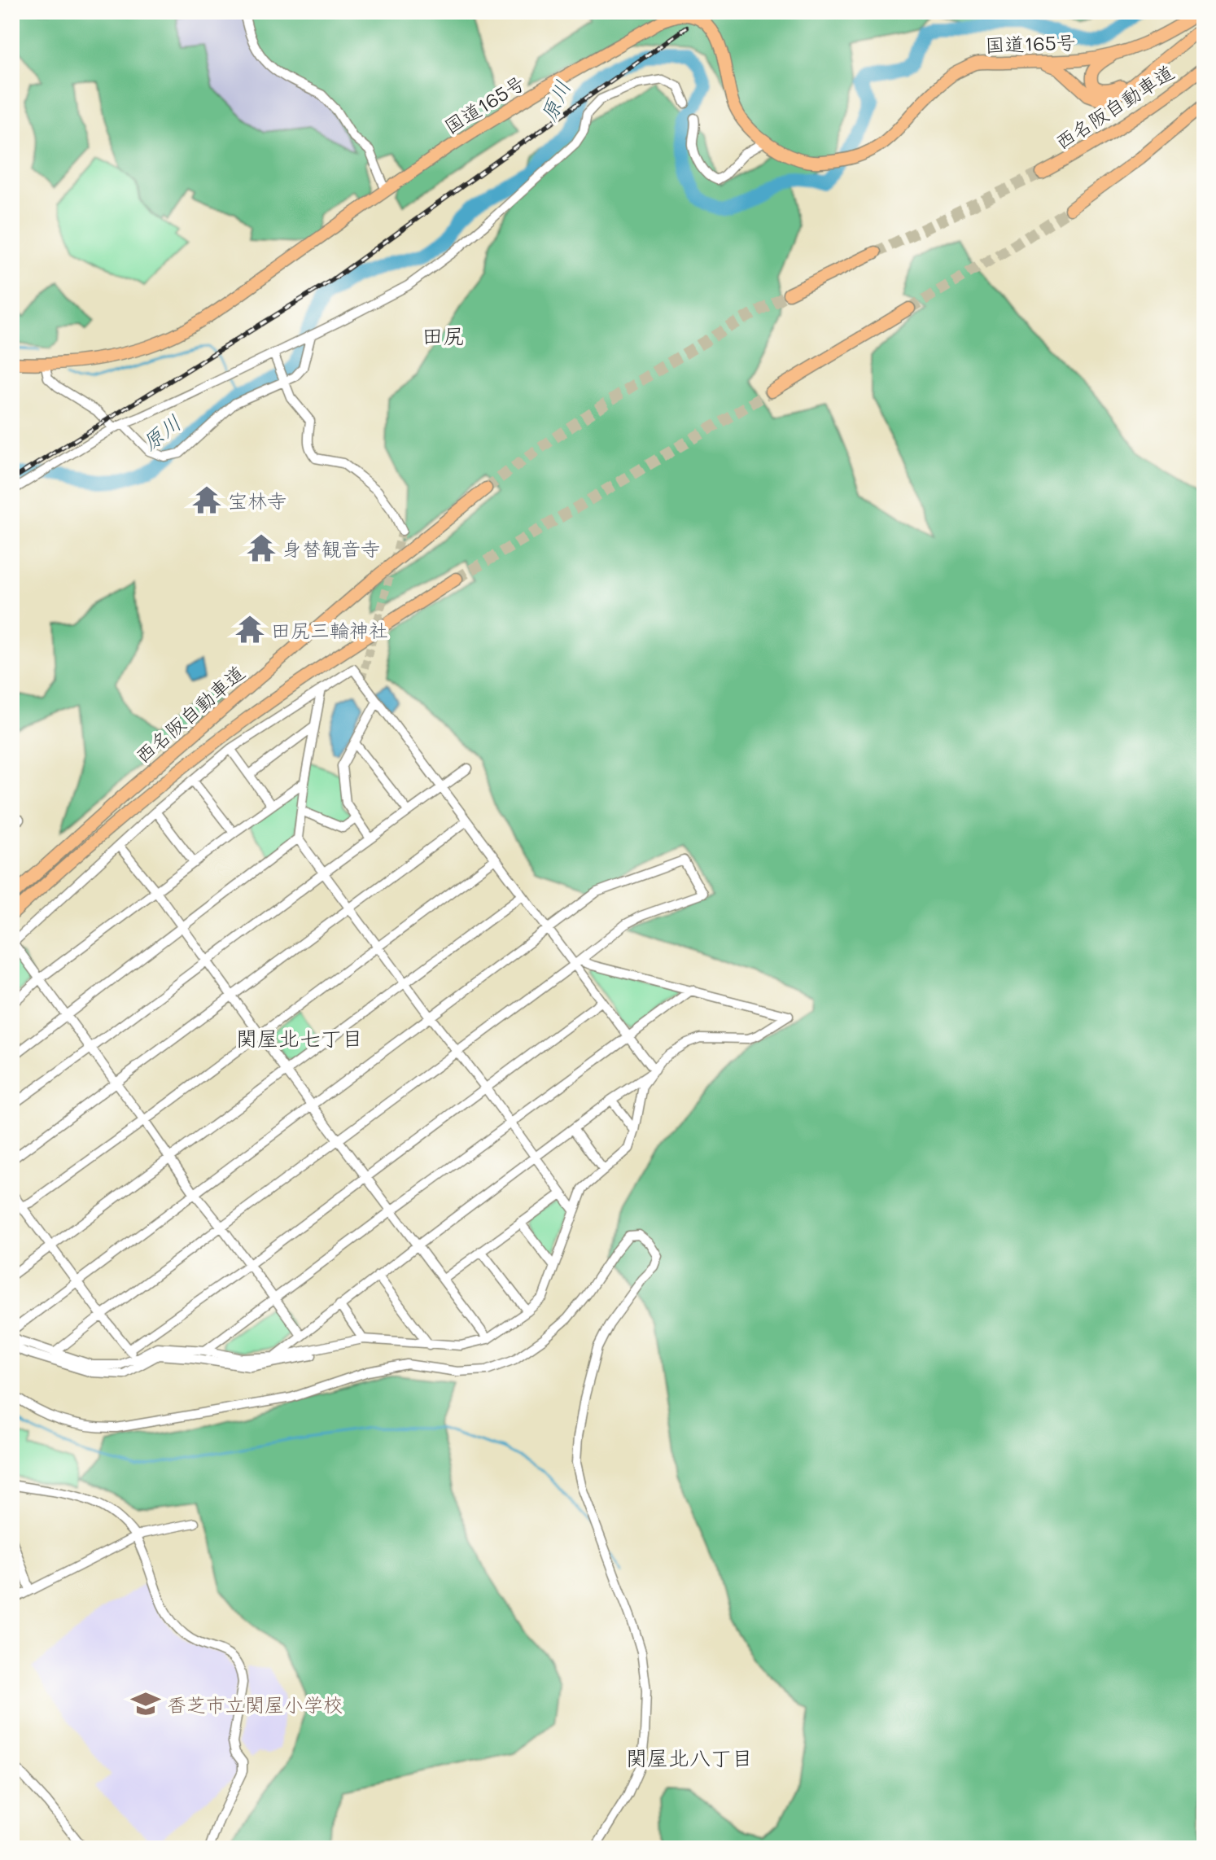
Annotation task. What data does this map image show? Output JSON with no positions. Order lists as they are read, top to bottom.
{
  "streets": {
    "highway": ["国道165号", "西名阪自動車道"]
  },
  "districts": ["田尻", "関屋北七丁目", "関屋北八丁目"],
  "water": ["原川"],
  "places": {
    "temple": ["宝林寺", "身替観音寺", "田尻三輪神社"],
    "school or university": ["香芝市立関屋小学校"]
  }
}
